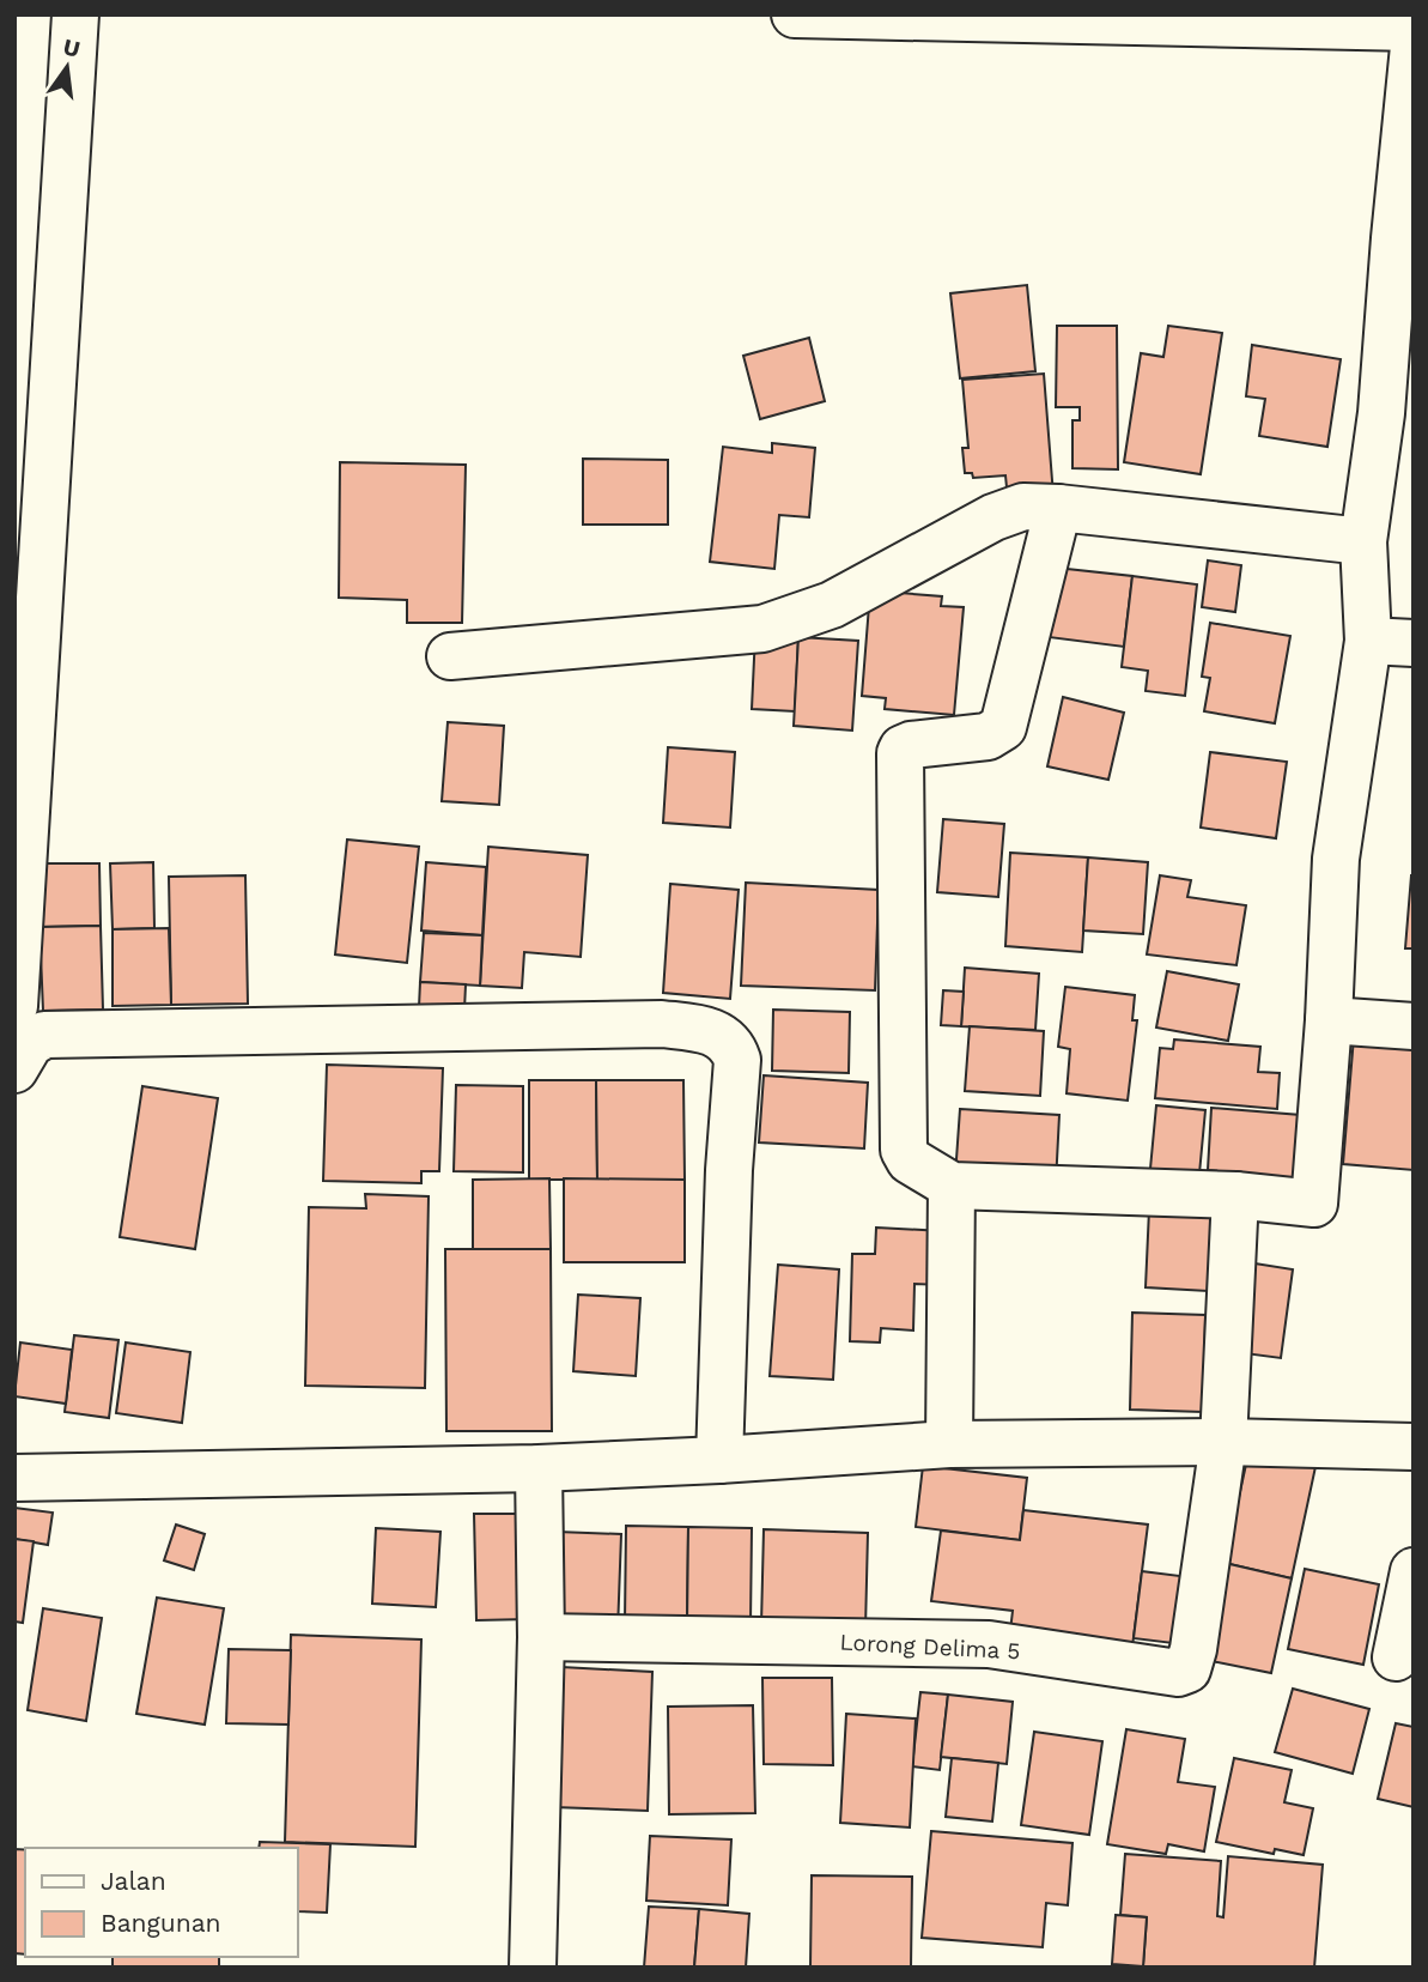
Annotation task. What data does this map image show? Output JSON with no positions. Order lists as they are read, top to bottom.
{
  "streets": {
    "street": ["Lorong Delima 5"]
  },
  "legend": ["Jalan", "Bangunan"],
  "north": "top"
}
